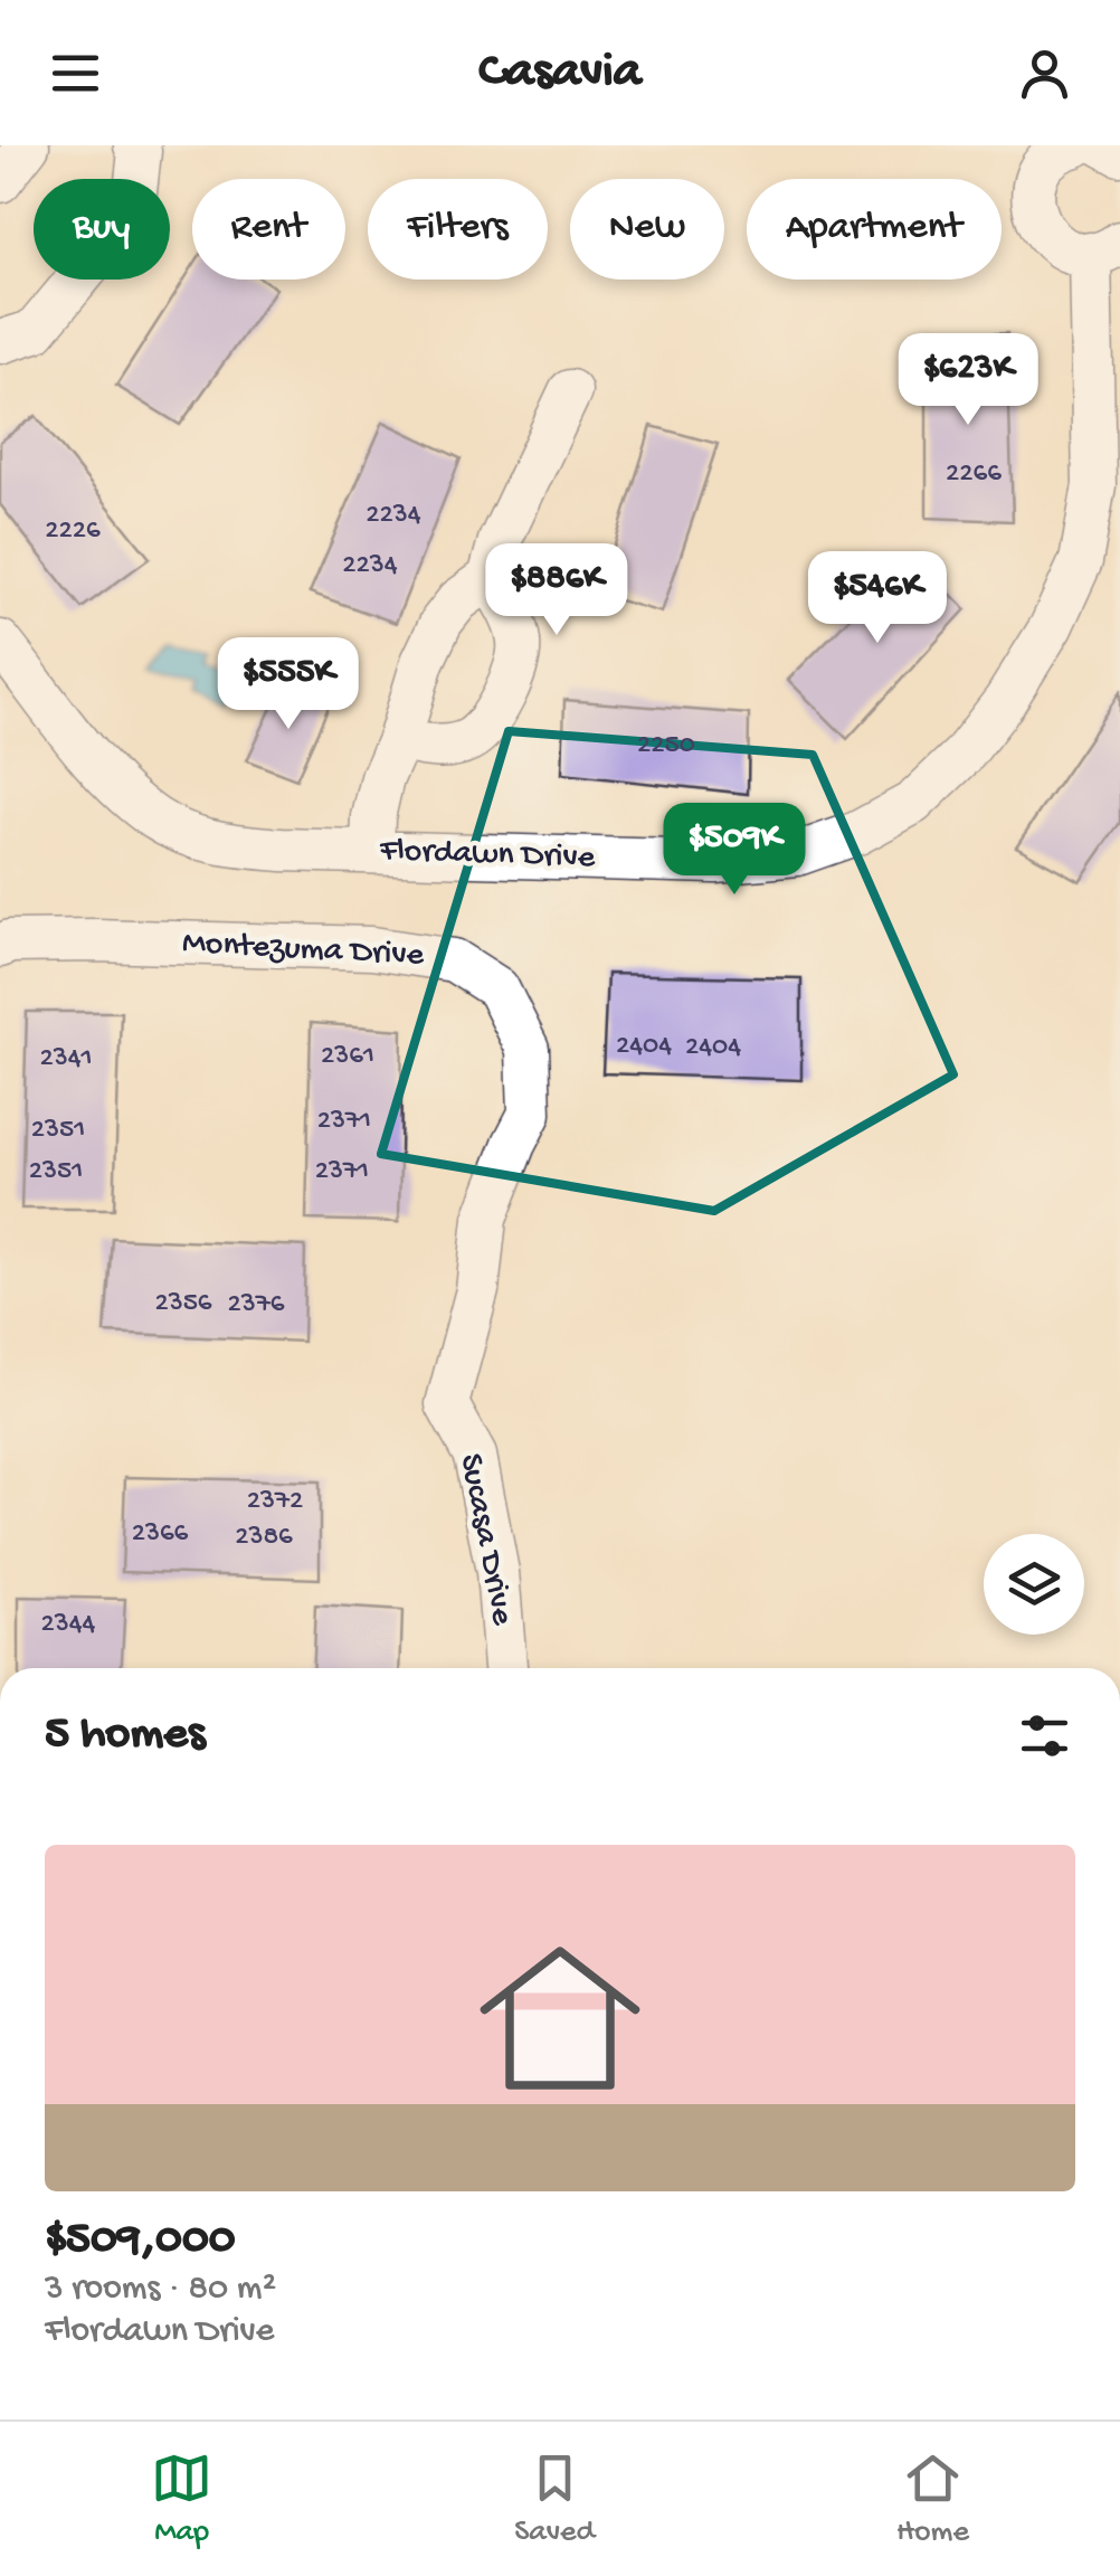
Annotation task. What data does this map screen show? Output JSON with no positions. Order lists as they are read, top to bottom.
{
  "streets": {
    "street": ["Flordawn Drive", "Montezuma Drive", "Sucasa Drive"]
  },
  "crossings": [
    ["Montezuma Drive", "Sucasa Drive"]
  ],
  "house_numbers": [
    "2266",
    "2234",
    "2226",
    "2234",
    "2250",
    "2404",
    "2404",
    "2361",
    "2341",
    "2371",
    "2351",
    "2351",
    "2371",
    "2356",
    "2376",
    "2372",
    "2366",
    "2386",
    "2344"
  ],
  "page": {
    "header": "Casavia",
    "chip": [
      "Buy",
      "Rent",
      "Filters",
      "New",
      "Apartment"
    ],
    "price": [
      "$623K",
      "$886K",
      "$546K",
      "$555K",
      "$509K"
    ],
    "heading": "5 homes",
    "list": [
      {
        "name": "$509,000",
        "note": "3 rooms · 80 m² · Flordawn Drive"
      }
    ],
    "tabs": ["Map", "Saved", "Home"]
  }
}
